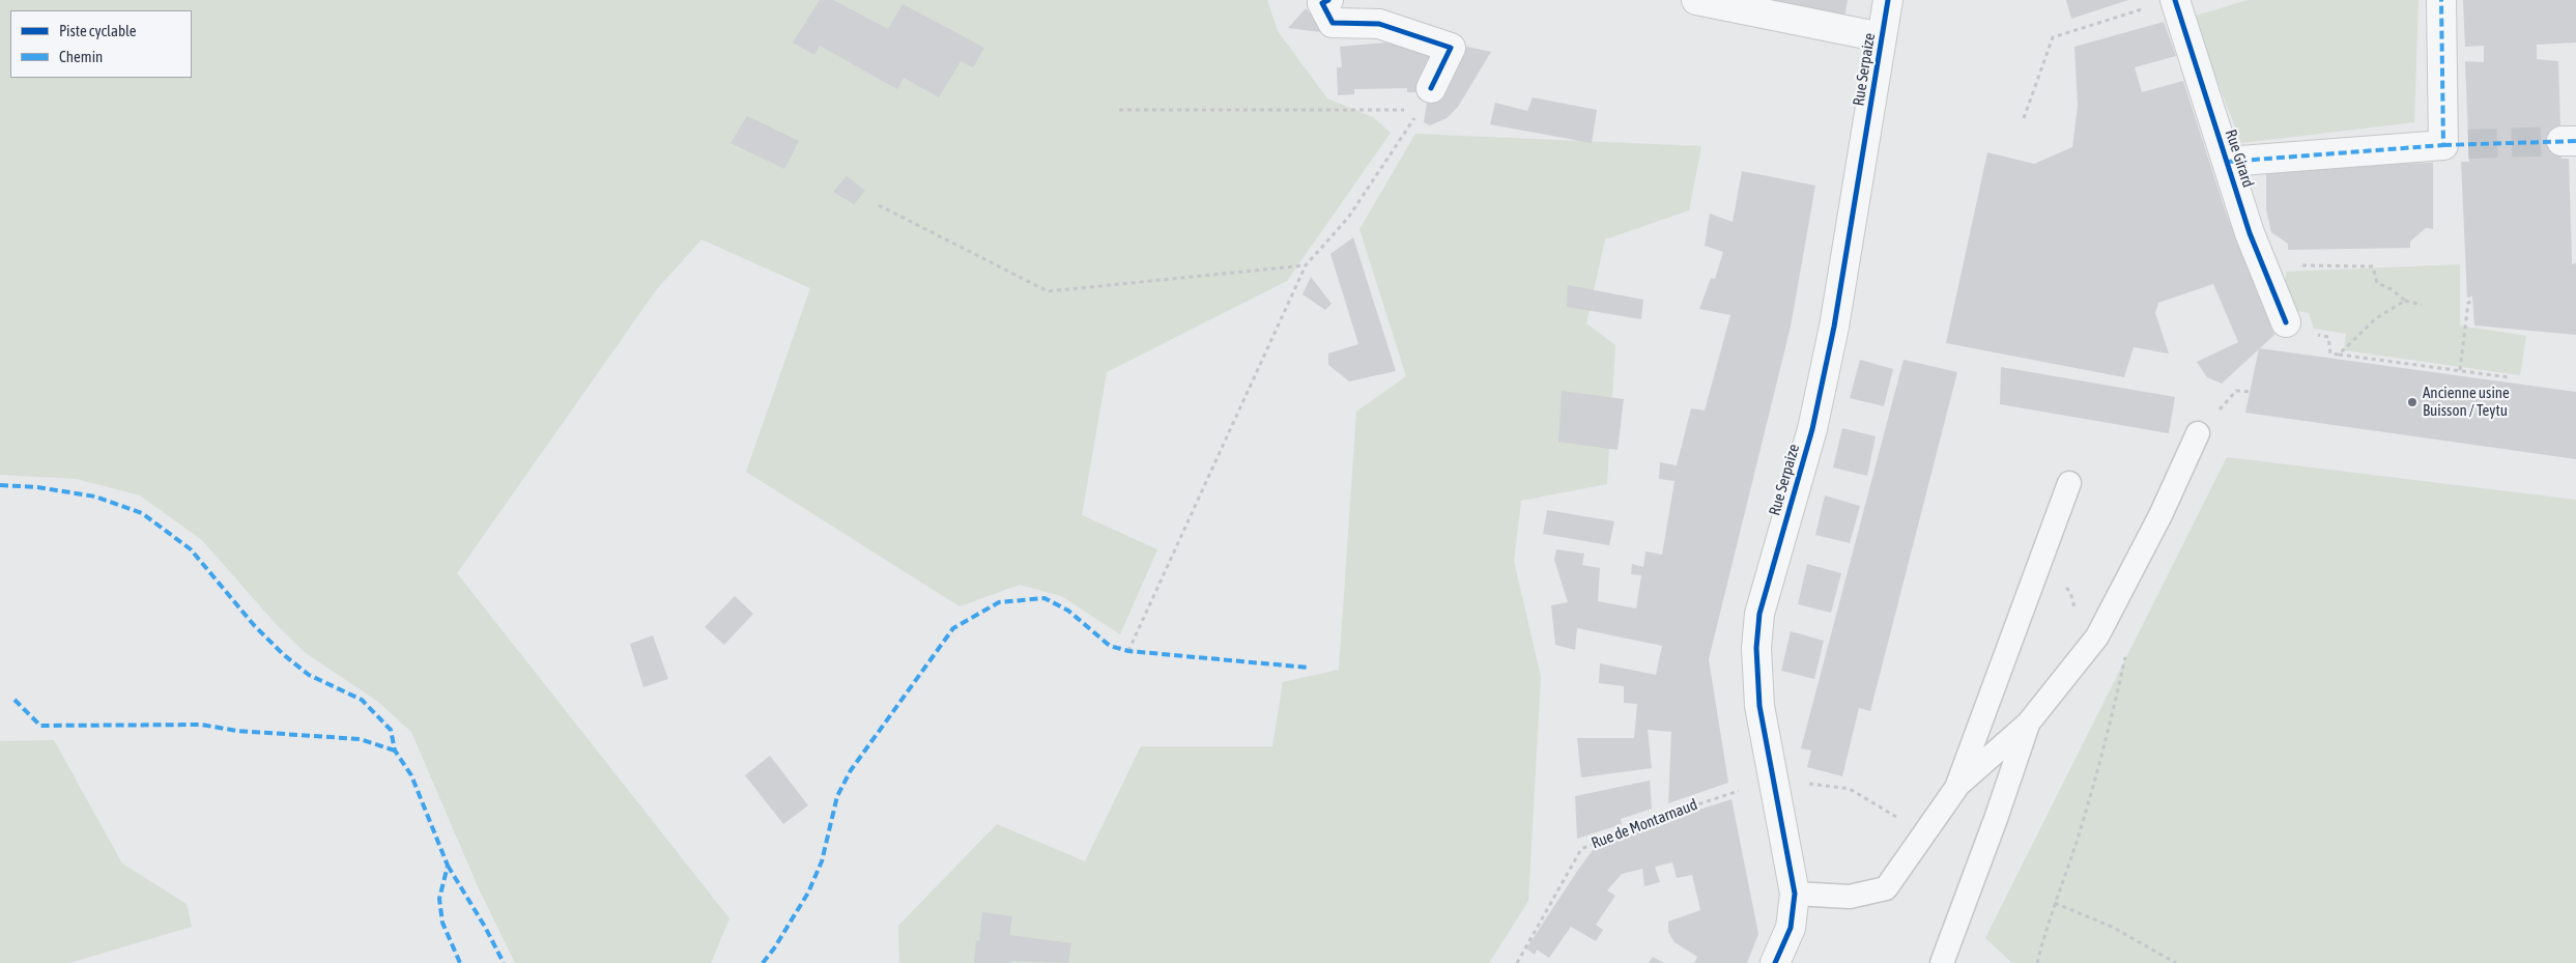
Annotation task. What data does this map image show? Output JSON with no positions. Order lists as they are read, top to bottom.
{
  "streets": {
    "street": ["Rue Serpaize", "Rue Girard"],
    "path": ["Rue de Montarnaud"]
  },
  "crossings": [
    ["Rue Serpaize", "Rue de Montarnaud"]
  ],
  "places": ["Ancienne usine Buisson / Teytu"],
  "legend": ["Piste cyclable", "Chemin"]
}
